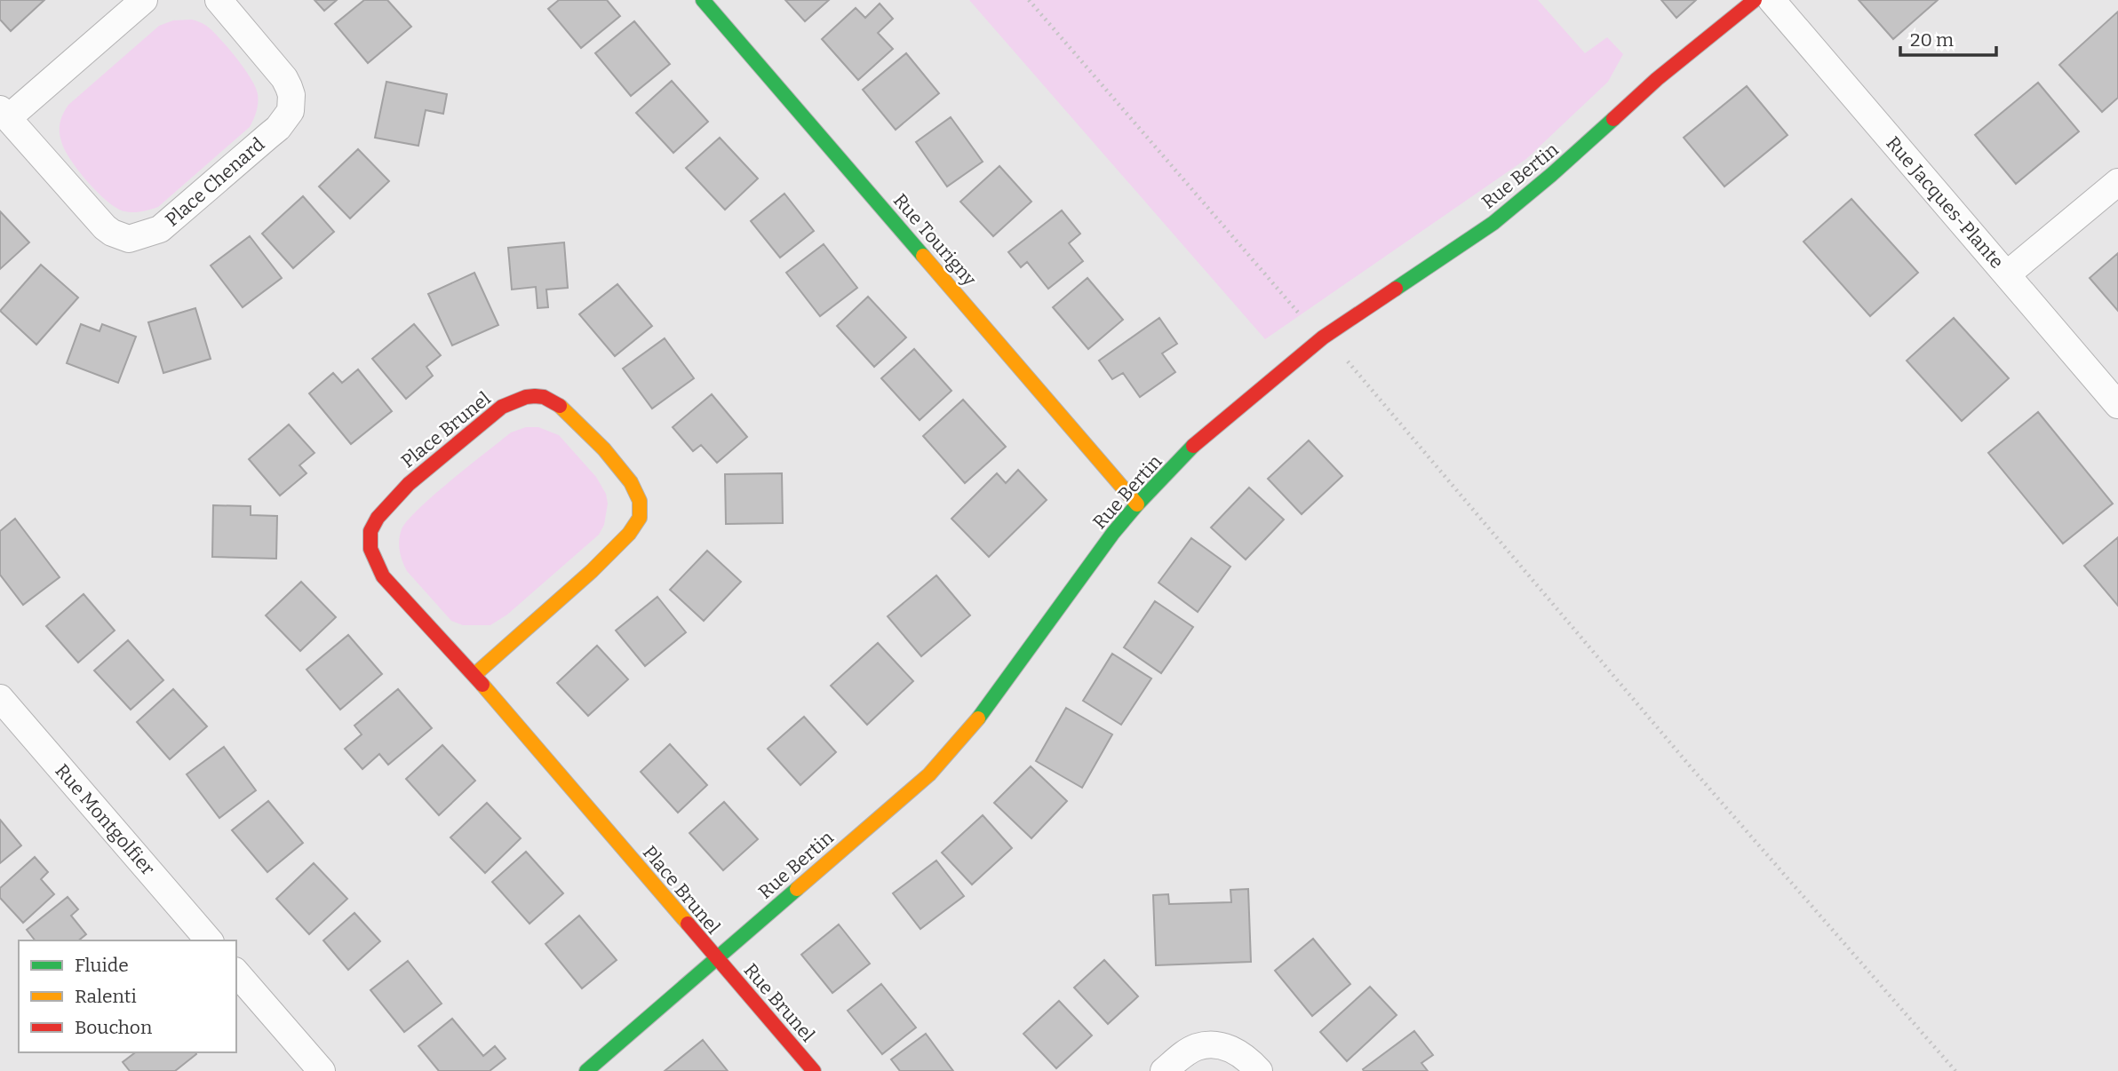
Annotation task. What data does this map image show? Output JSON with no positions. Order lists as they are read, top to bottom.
{
  "streets": {
    "street": [
      "Rue Bertin",
      "Place Chenard",
      "Rue Jacques-Plante",
      "Rue Tourigny",
      "Place Brunel",
      "Rue Montgolfier",
      "Rue Brunel"
    ]
  },
  "crossings": [
    ["Rue Bertin", "Rue Tourigny"],
    ["Rue Bertin", "Place Brunel"],
    ["Rue Bertin", "Rue Brunel"],
    ["Place Brunel", "Rue Brunel"]
  ],
  "legend": ["Fluide", "Ralenti", "Bouchon"],
  "scale_bar": "20 m"
}
